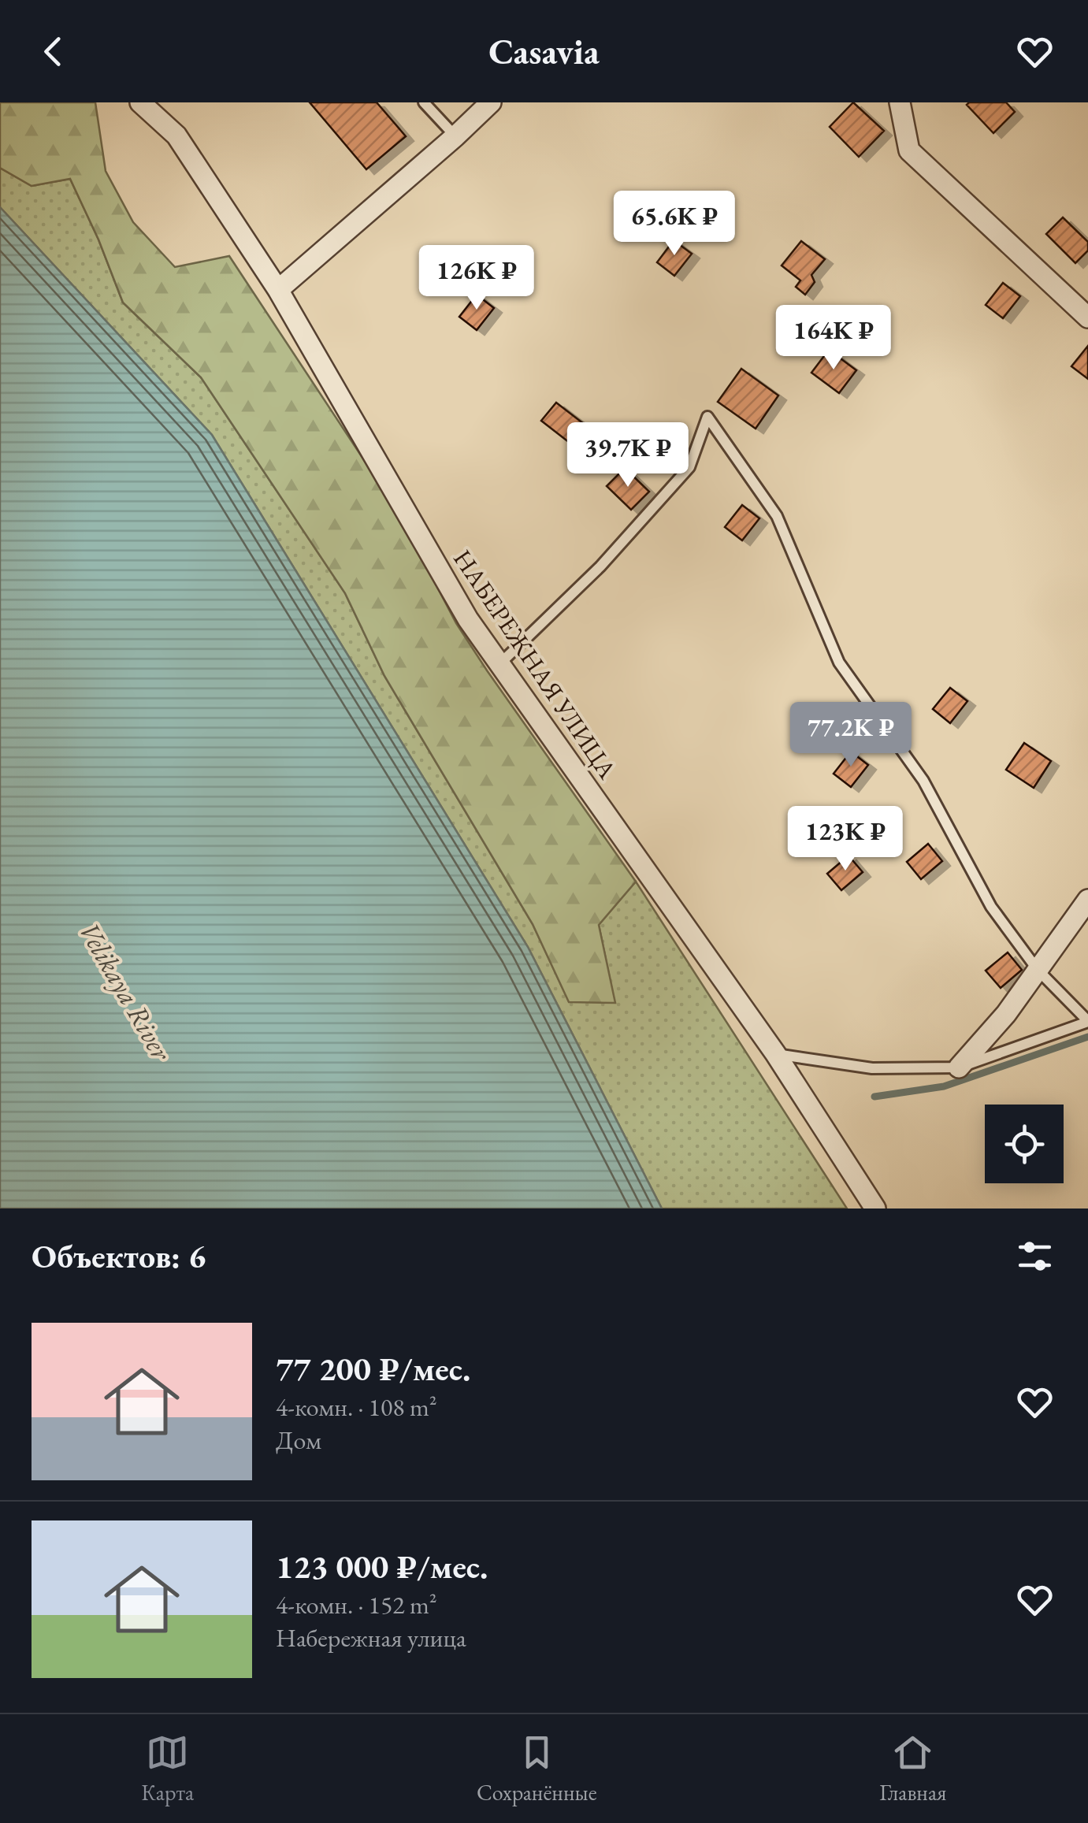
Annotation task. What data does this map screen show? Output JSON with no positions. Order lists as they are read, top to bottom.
{
  "streets": {
    "street": ["НАБЕРЕЖНАЯ УЛИЦА"]
  },
  "water": ["Velikaya River"],
  "page": {
    "header": "Casavia",
    "price": [
      "65.6K ₽",
      "126K ₽",
      "164K ₽",
      "39.7K ₽",
      "77.2K ₽",
      "123K ₽"
    ],
    "heading": "Объектов: 6",
    "list": [
      {
        "name": "77 200 ₽/мес.",
        "note": "4-комн. · 108 m² · Дом"
      },
      {
        "name": "123 000 ₽/мес.",
        "note": "4-комн. · 152 m² · Набережная улица"
      }
    ],
    "tabs": ["Карта", "Сохранённые", "Главная"]
  }
}
